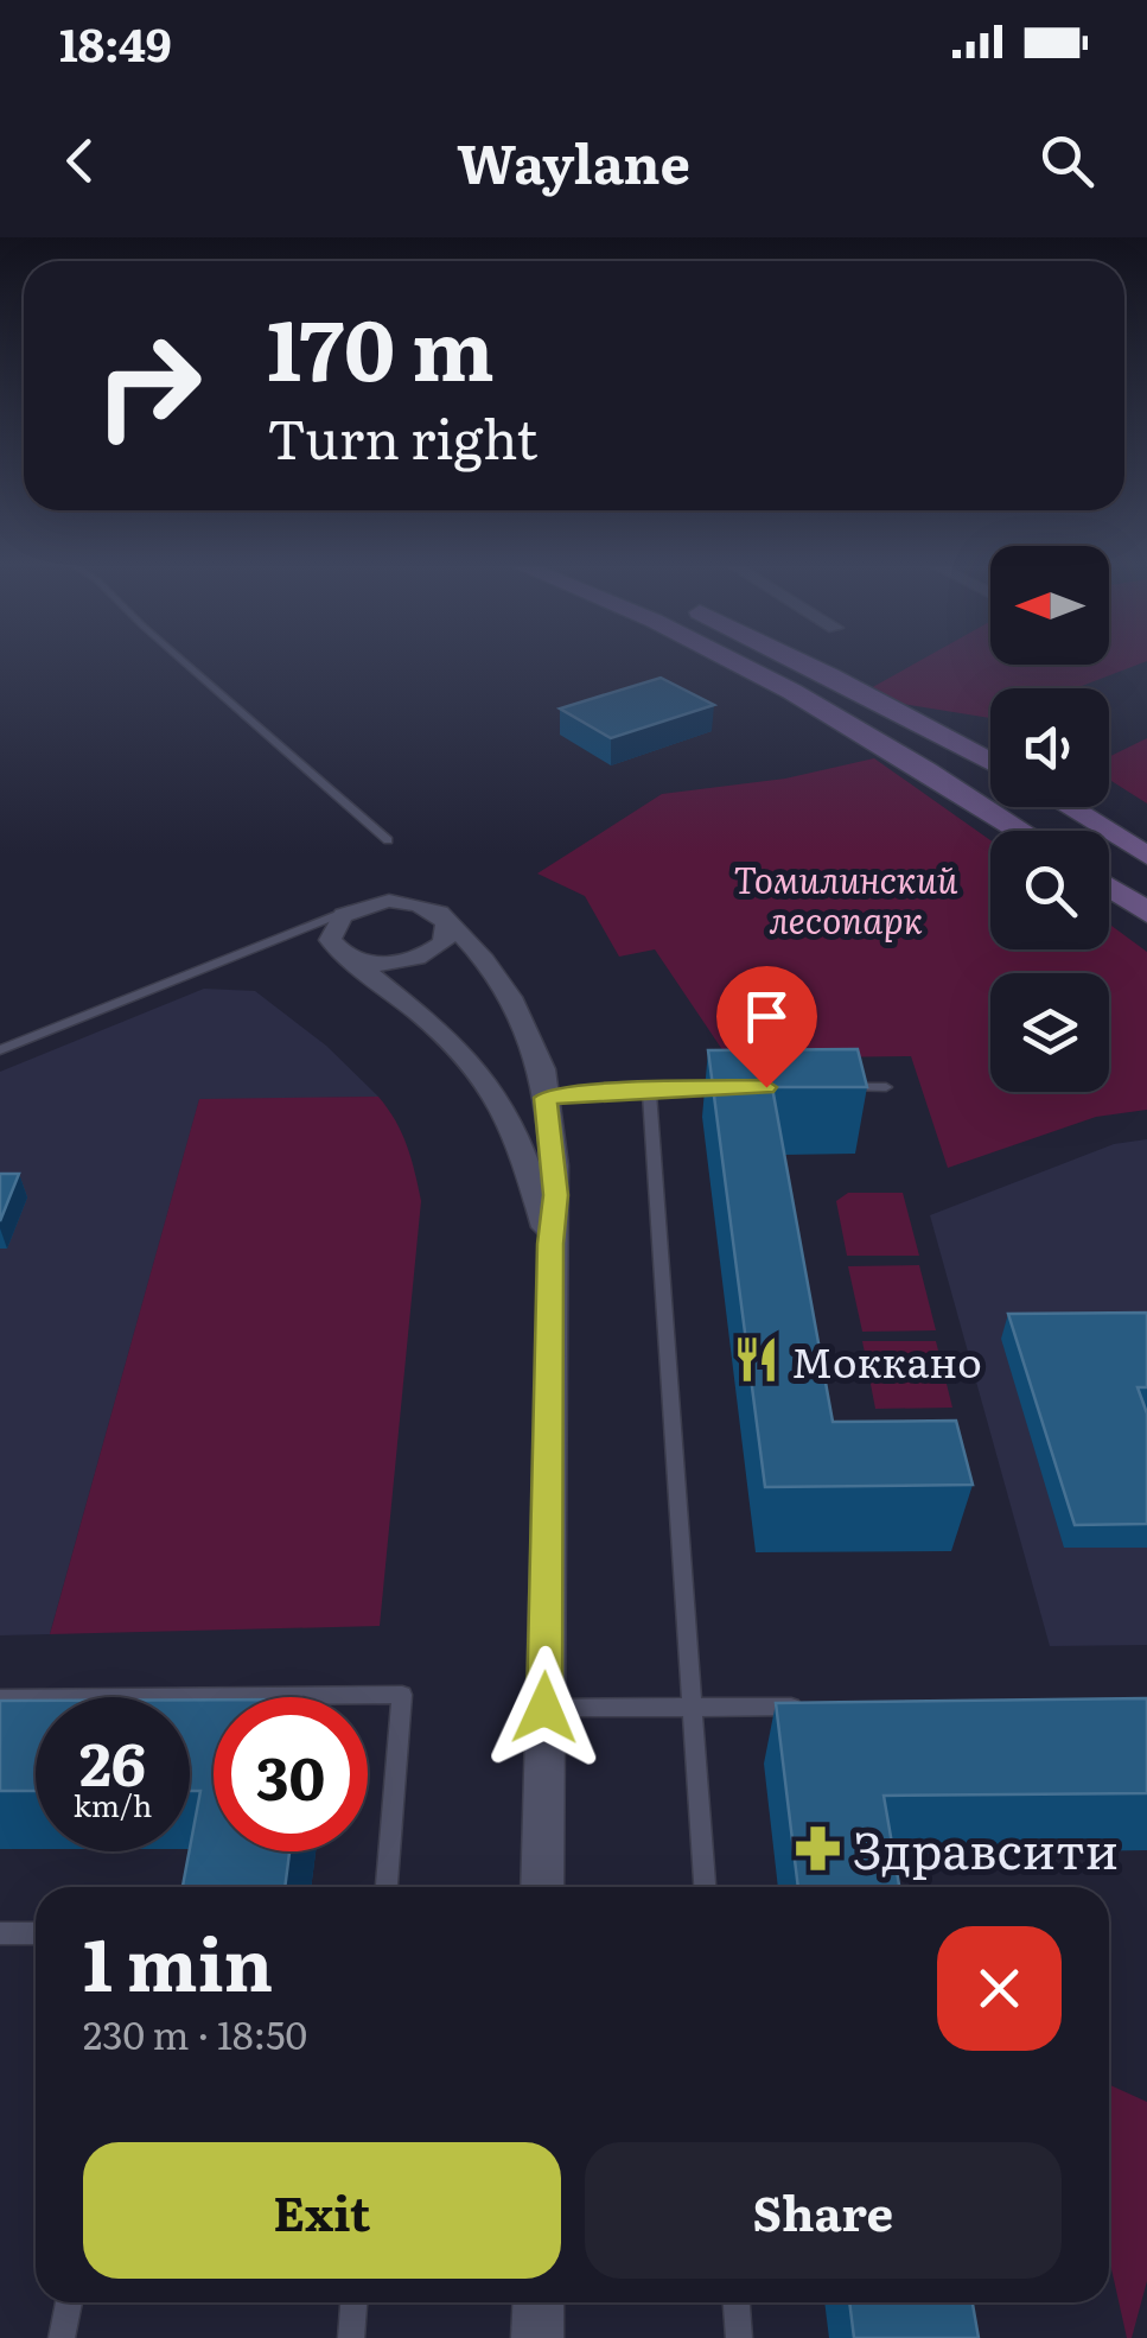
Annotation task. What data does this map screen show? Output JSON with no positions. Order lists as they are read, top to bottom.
{
  "parks": ["Томилинский лесопарк"],
  "places": {
    "restaurant": ["Моккано"],
    "pharmacy": ["Здравсити"]
  },
  "north": "left",
  "page": {
    "status": "18:49",
    "header": "Waylane",
    "turn": ["170 m", "Turn right"],
    "speed": "26 km/h",
    "limit": "30",
    "heading": ["1 min", "230 m · 18:50"],
    "buttons": ["Exit", "Share"]
  }
}
